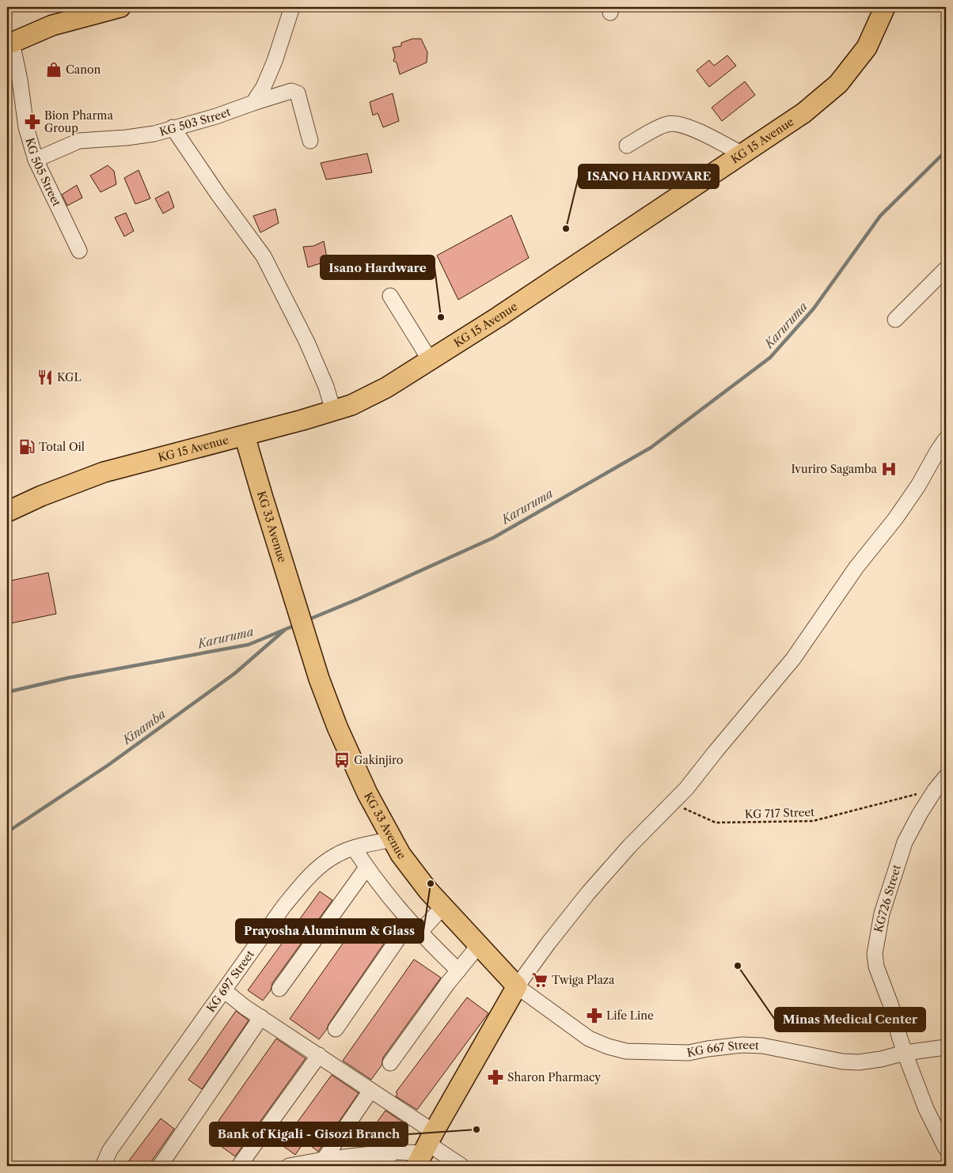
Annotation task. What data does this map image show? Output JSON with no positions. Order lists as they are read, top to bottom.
{
  "streets": {
    "main road": ["KG 15 Avenue", "KG 33 Avenue"],
    "street": [
      "KG 503 Street",
      "KG 505 Street",
      "KG726 Street",
      "KG 697 Street",
      "KG 667 Street"
    ],
    "path": ["KG 717 Street"]
  },
  "crossings": [
    ["KG 503 Street", "KG 505 Street"],
    ["KG 15 Avenue", "KG 33 Avenue"],
    ["KG 33 Avenue", "KG 697 Street"],
    ["KG 33 Avenue", "KG 667 Street"],
    ["KG 717 Street", "KG726 Street"],
    ["KG726 Street", "KG 667 Street"]
  ],
  "water": ["Karuruma", "Kinamba"],
  "places": {
    "shop": ["Canon"],
    "pharmacy": ["Bion Pharma Group", "Life Line", "Sharon Pharmacy"],
    "other": [
      "ISANO HARDWARE",
      "Isano Hardware",
      "Prayosha Aluminum & Glass",
      "Minas Medical Center",
      "Bank of Kigali - Gisozi Branch"
    ],
    "restaurant": ["KGL"],
    "fuel station": ["Total Oil"],
    "hospital": ["Ivuriro Sagamba"],
    "bus stop": ["Gakinjiro"],
    "supermarket": ["Twiga Plaza"]
  }
}
